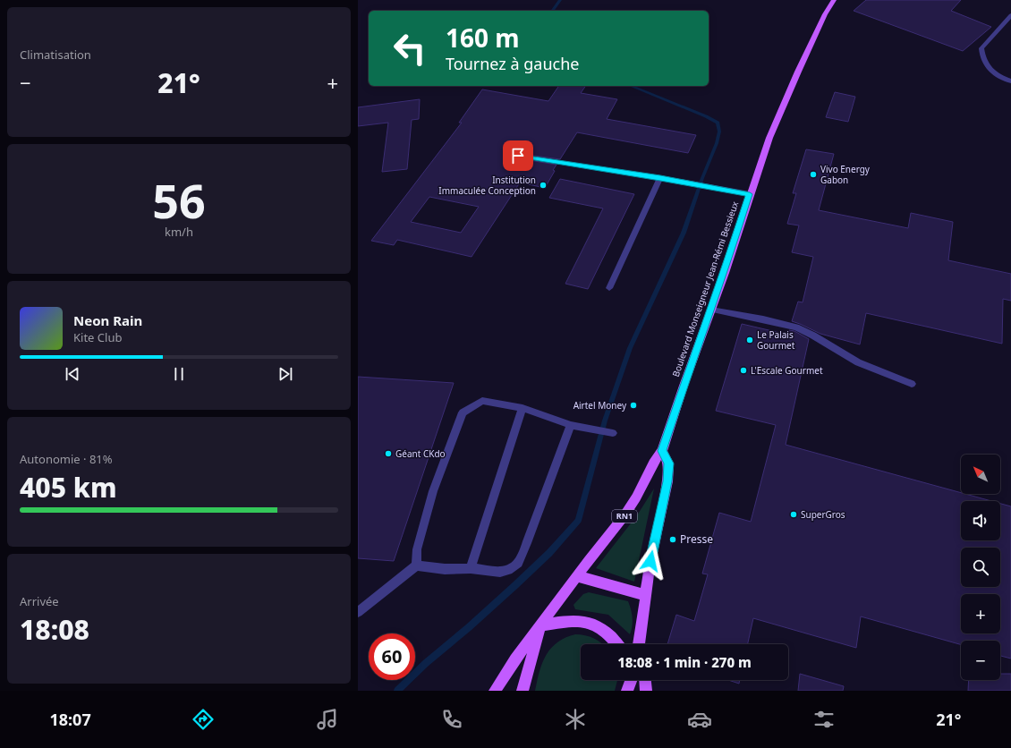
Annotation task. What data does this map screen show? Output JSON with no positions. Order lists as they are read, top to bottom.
{
  "streets": {
    "main road": ["Boulevard Monseigneur Jean-Rémi Bessieux", "RN1"]
  },
  "crossings": [
    ["Boulevard Monseigneur Jean-Rémi Bessieux", "RN1"]
  ],
  "places": [
    "Vivo Energy Gabon",
    "Institution Immaculée Conception",
    "Le Palais Gourmet",
    "L'Escale Gourmet",
    "Airtel Money",
    "Géant CKdo",
    "SuperGros",
    "Presse"
  ],
  "north": "top left",
  "page": {
    "tile": [
      "Climatisation",
      ["56", "km/h"],
      ["Autonomie · 81%", "405 km"],
      ["Arrivée", "18:08"]
    ],
    "turn": ["160 m", "Tournez à gauche"],
    "heat": ["−", "21°", "+"],
    "song": ["Neon Rain", "Kite Club"],
    "map_buttons": ["+", "−"],
    "limit": "60",
    "trip": "18:08 · 1 min · 270 m",
    "tabs": ["18:07", "21°"]
  }
}
